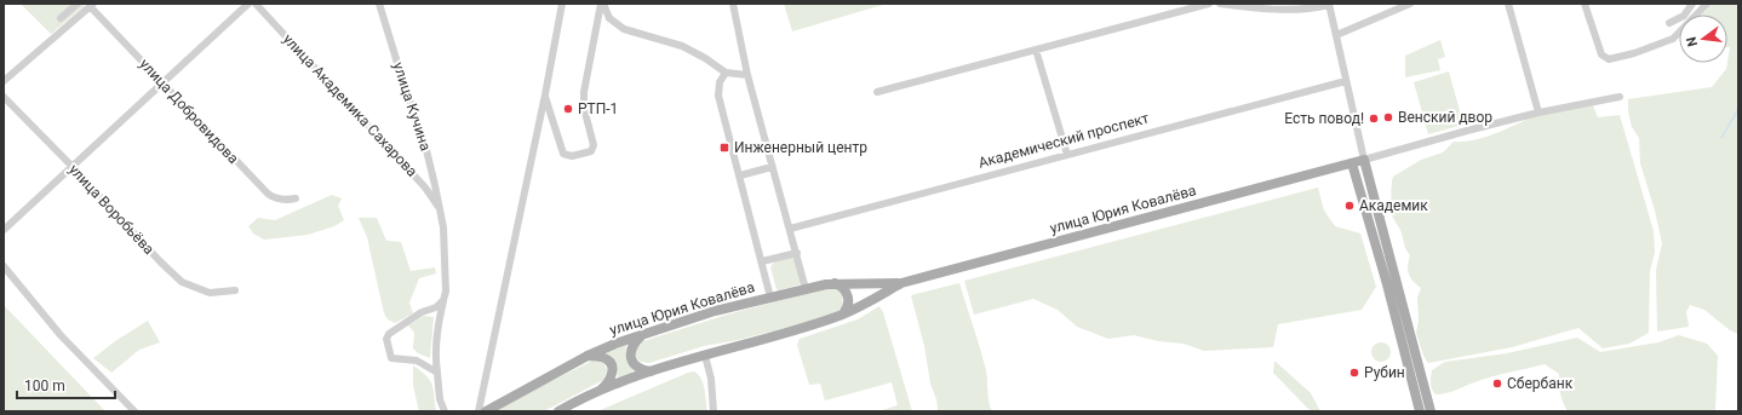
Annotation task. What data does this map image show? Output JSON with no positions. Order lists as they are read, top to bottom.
{
  "streets": {
    "main road": ["улица Юрия Ковалёва"],
    "street": [
      "улица Академика Сахарова",
      "улица Кучина",
      "улица Добровидова",
      "Академический проспект",
      "улица Воробьёва"
    ]
  },
  "crossings": [
    ["улица Академика Сахарова", "улица Кучина"]
  ],
  "places": {
    "other": [
      "РТП-1",
      "Венский двор",
      "Есть повод!",
      "Академик",
      "Рубин",
      "Сбербанк"
    ],
    "transit": ["Инженерный центр"]
  },
  "scale_bar": "100 m",
  "north": "left"
}
